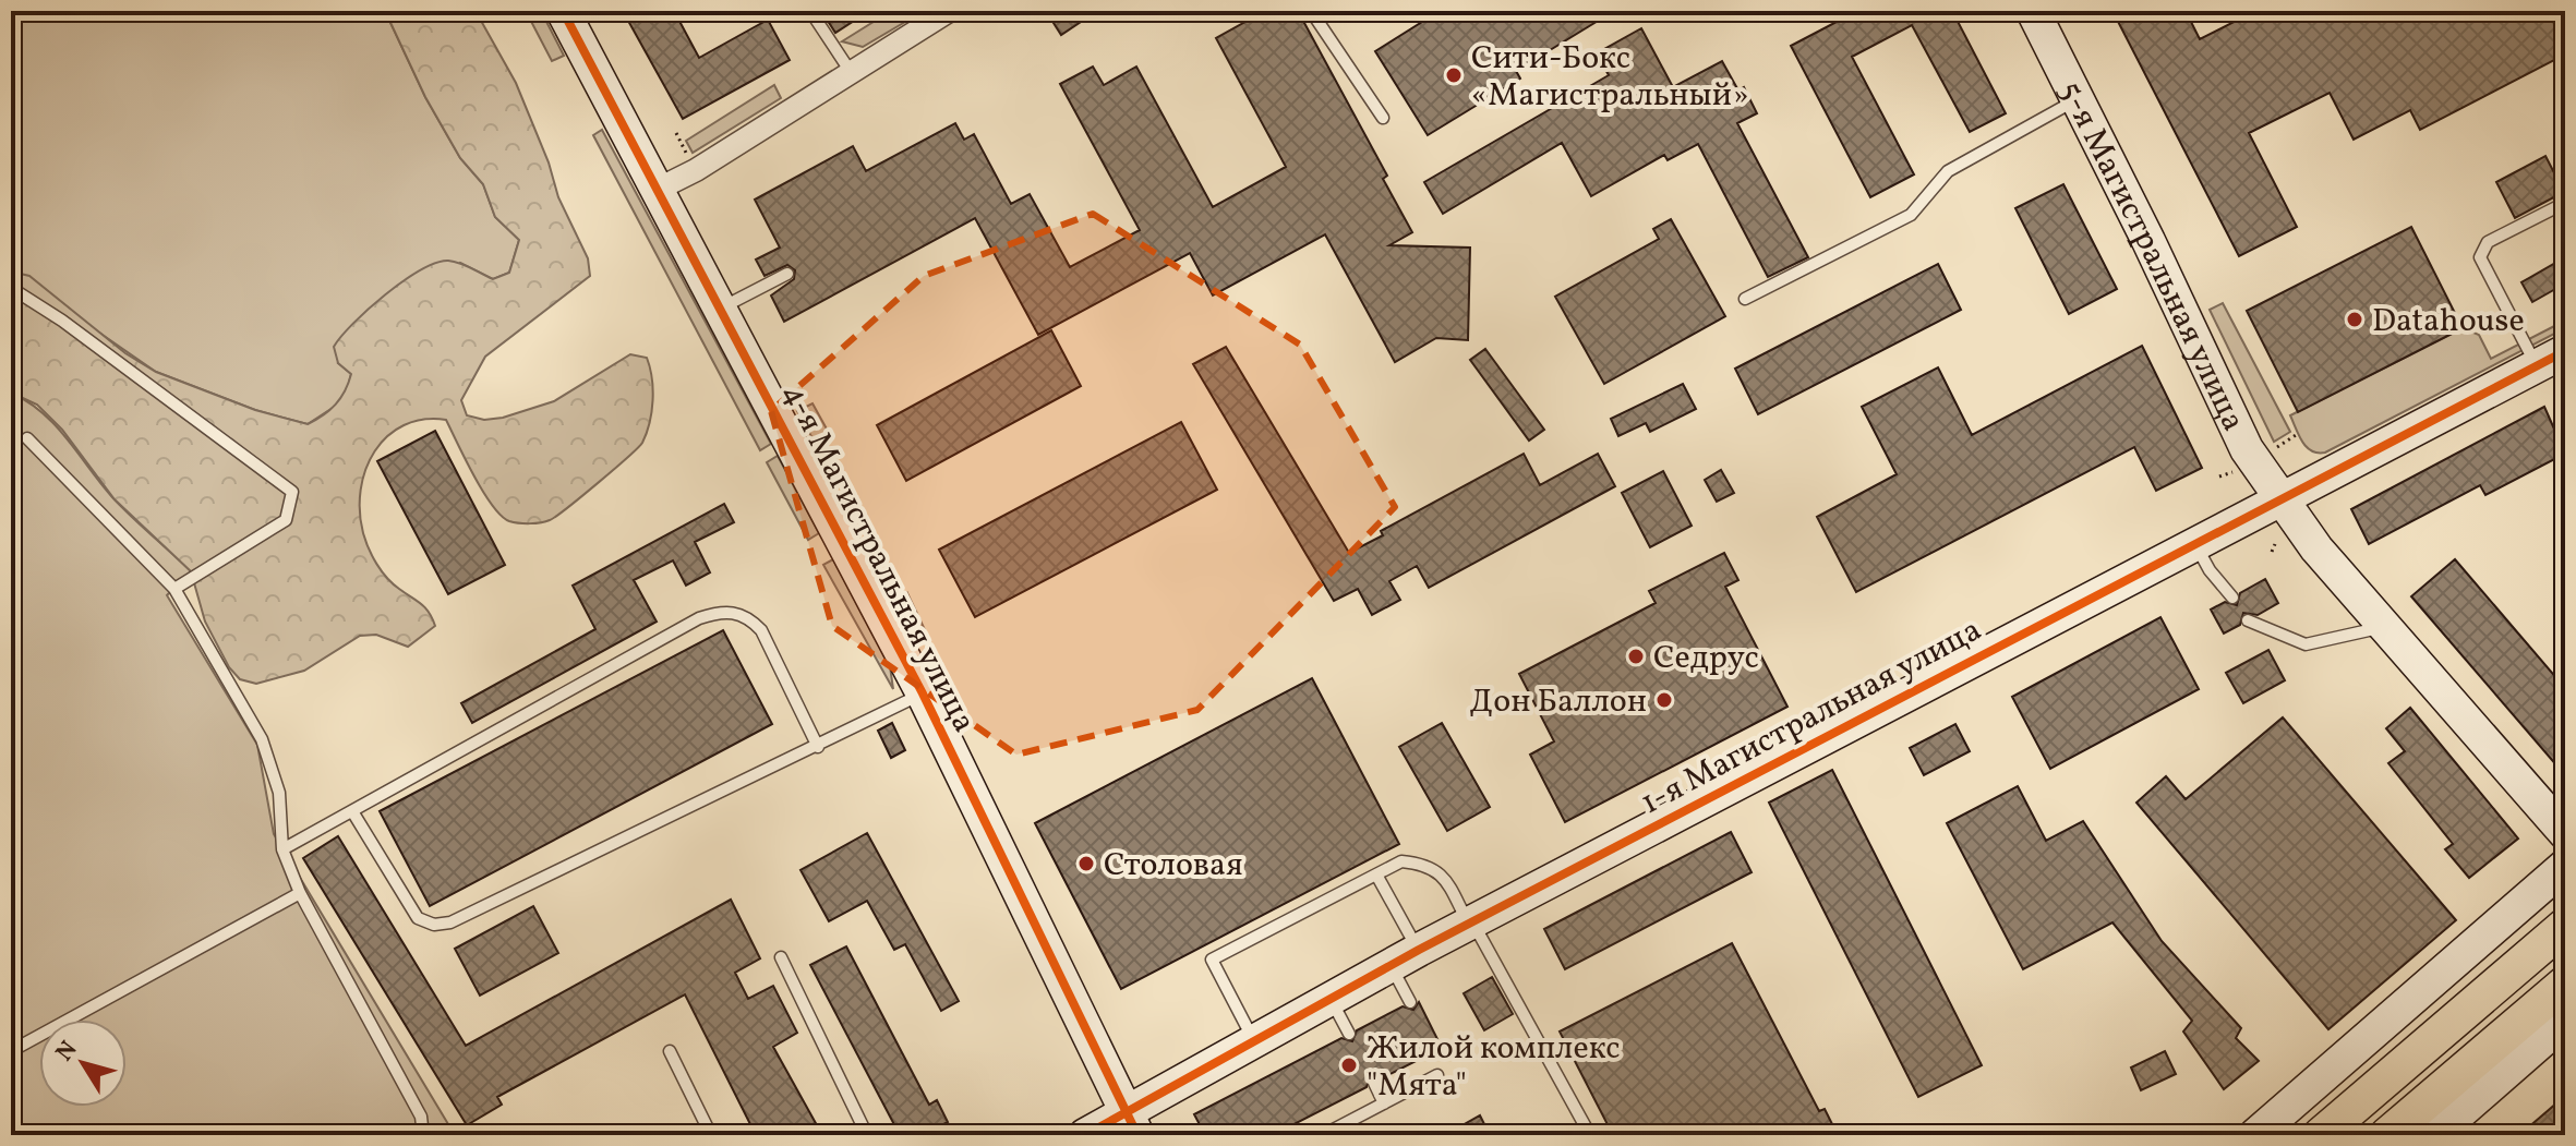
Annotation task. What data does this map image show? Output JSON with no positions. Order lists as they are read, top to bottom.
{
  "streets": {
    "street": ["5-я Магистральная улица", "4-я Магистральная улица", "1-я Магистральная улица"]
  },
  "crossings": [
    ["5-я Магистральная улица", "1-я Магистральная улица"],
    ["4-я Магистральная улица", "1-я Магистральная улица"]
  ],
  "places": [
    "Сити-Бокс «Магистральный»",
    "Datahouse",
    "Седрус",
    "Дон Баллон",
    "Столовая",
    "Жилой комплекс \"Мята\""
  ],
  "north": "top left"
}
